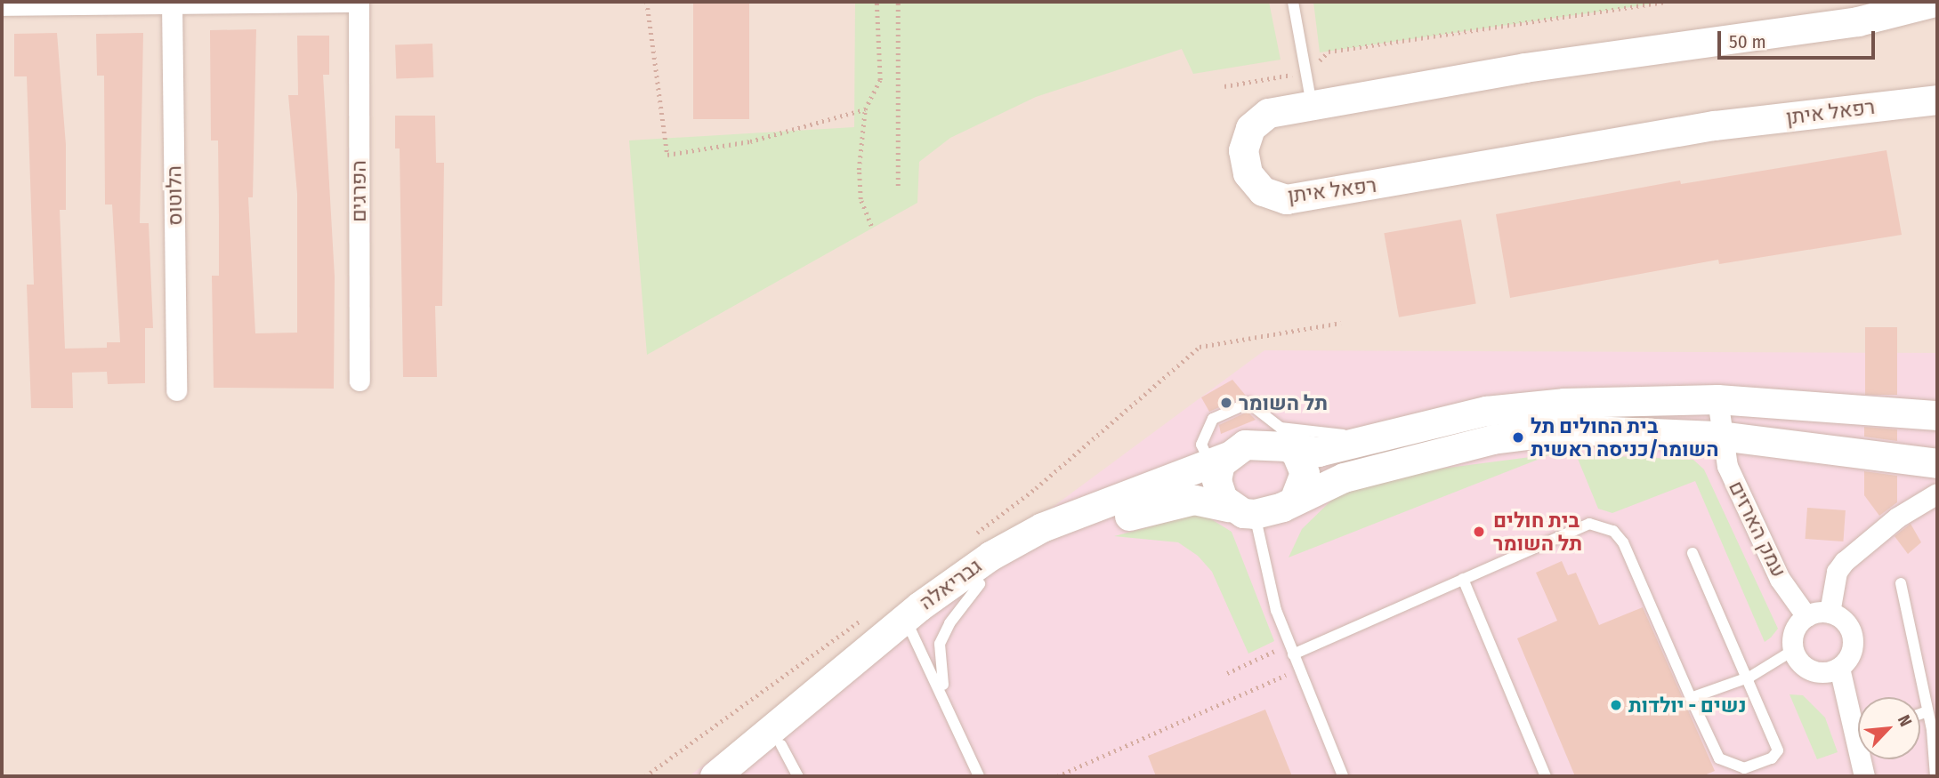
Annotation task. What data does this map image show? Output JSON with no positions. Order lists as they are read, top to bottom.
{
  "streets": {
    "street": [
      "רפאל איתן",
      "הפרגים",
      "הלוטוס",
      "עמק הארזים",
      "גבריאלה"
    ]
  },
  "places": [
    "תל השומר",
    "בית החולים תל השומר/כניסה ראשית",
    "בית חולים תל השומר",
    "נשים - יולדות"
  ],
  "scale_bar": "50 m",
  "north": "top right"
}
